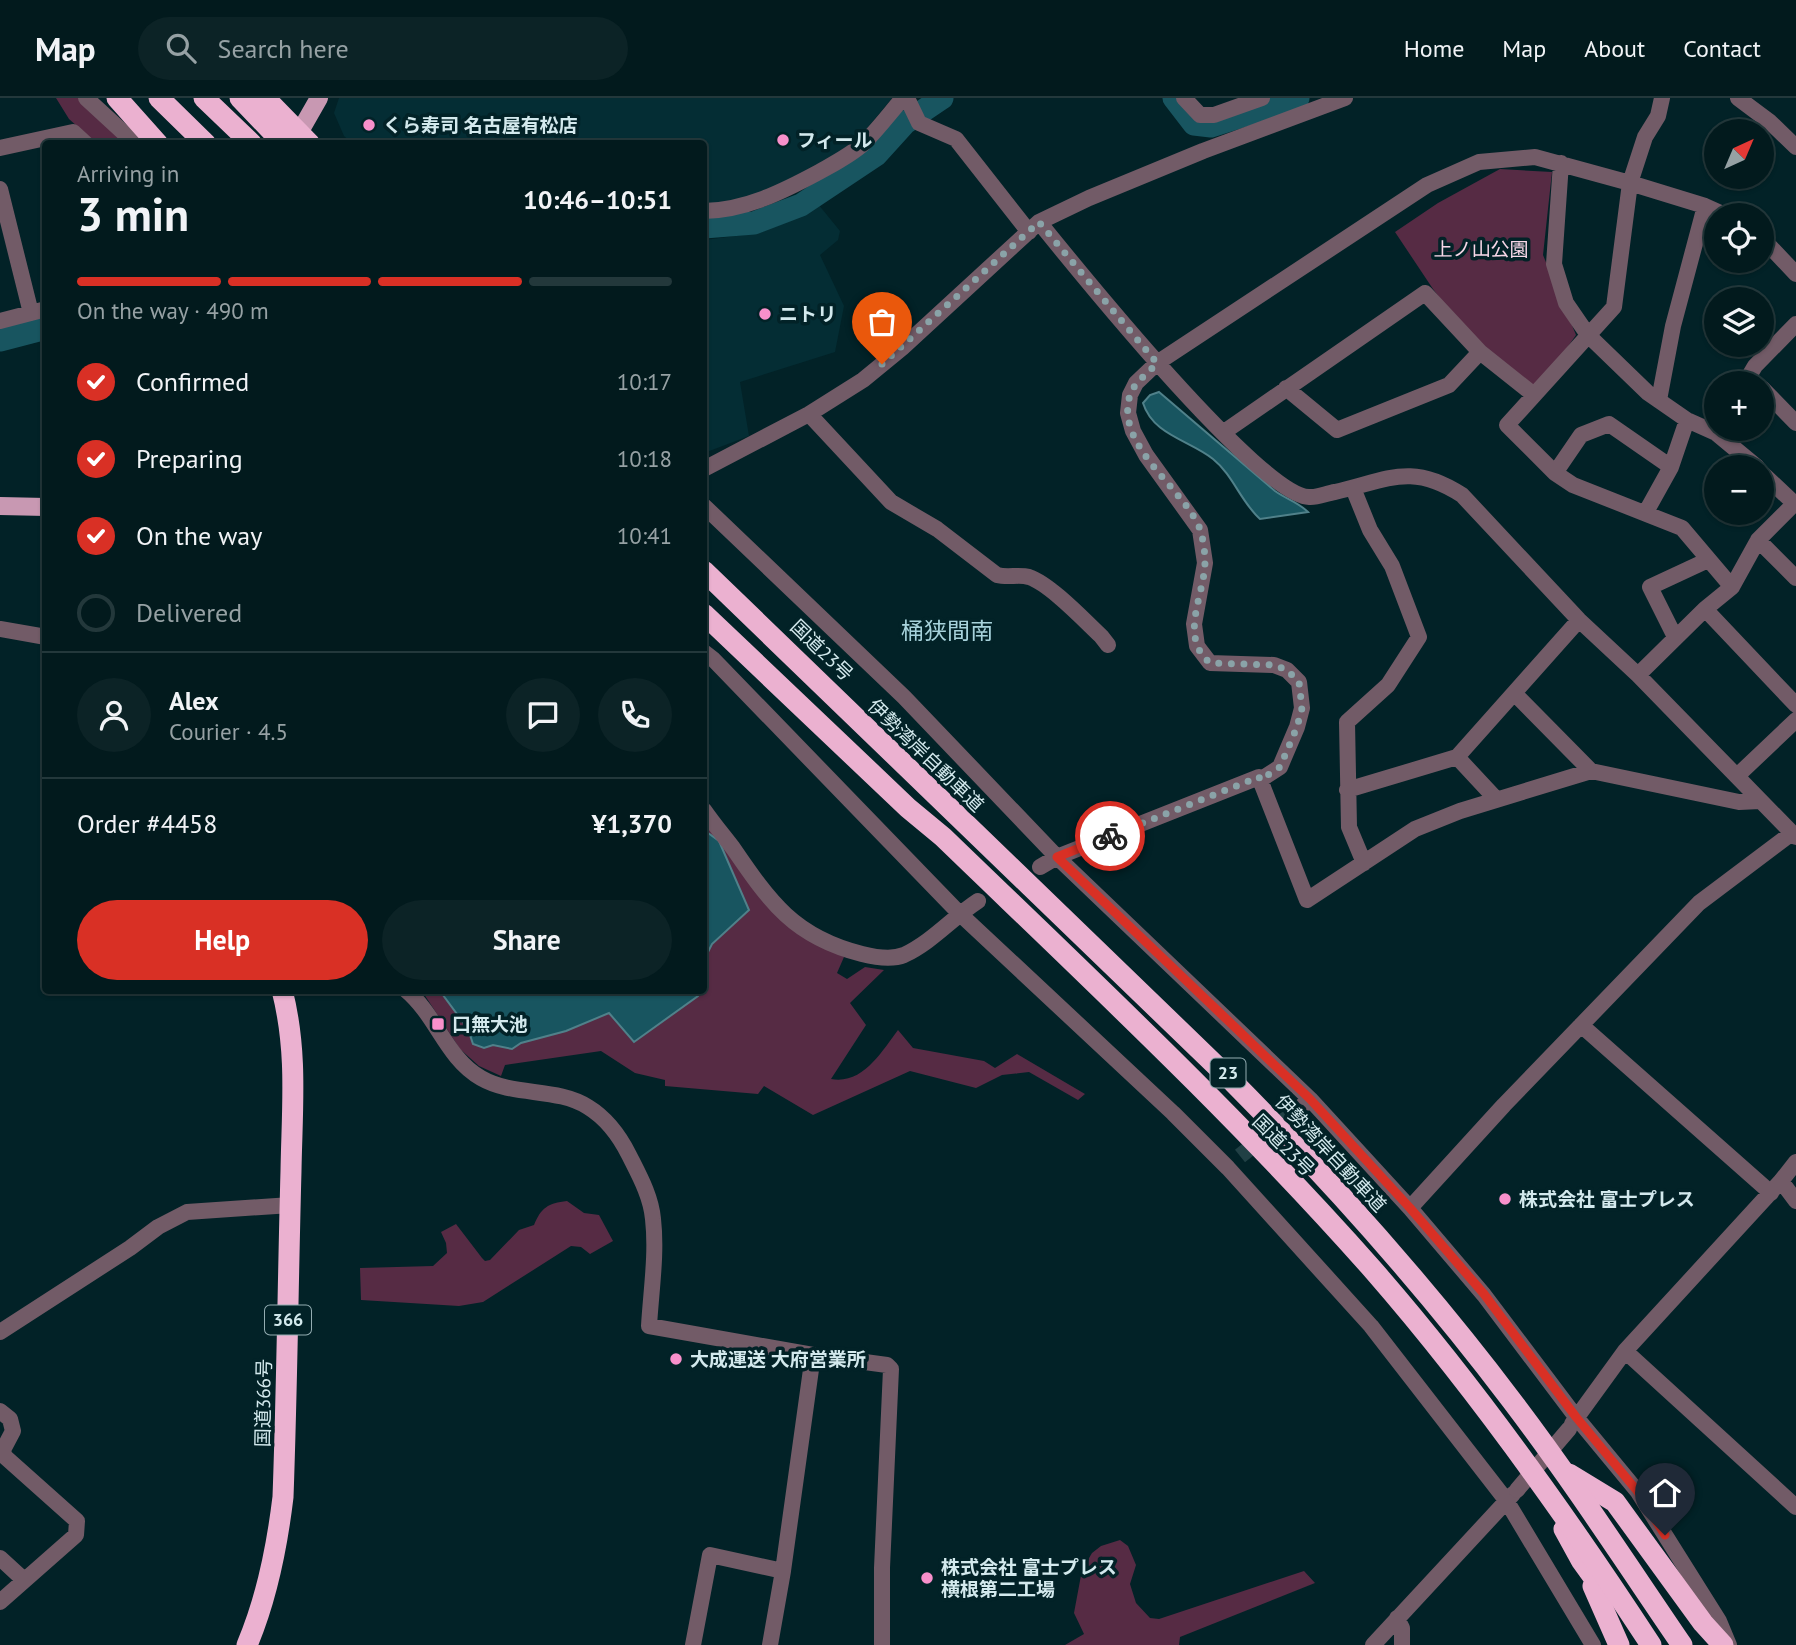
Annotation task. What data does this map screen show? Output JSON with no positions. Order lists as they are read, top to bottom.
{
  "streets": {
    "highway": [
      "国道23号",
      "伊勢湾岸自動車道",
      "23",
      "366",
      "国道366号"
    ]
  },
  "crossings": [
    ["国道23号", "伊勢湾岸自動車道"]
  ],
  "districts": ["桶狭間南"],
  "parks": ["上ノ山公園"],
  "places": {
    "other": [
      "くら寿司 名古屋有松店",
      "フィール",
      "ニトリ",
      "株式会社 富士プレス",
      "大成運送 大府営業所",
      "株式会社 富士プレス 横根第二工場"
    ],
    "transit": ["口無大池"]
  },
  "north": "top right",
  "page": {
    "header": "Map",
    "search": "Search here",
    "nav": [
      "Home",
      "Map",
      "About",
      "Contact"
    ],
    "map_buttons": ["+", "−"],
    "heading": ["3 min", "Arriving in", "10:46–10:51"],
    "panel": [
      "Alex",
      "Courier · 4.5",
      "Order #4458",
      "¥1,370"
    ],
    "bar": "On the way · 490 m",
    "list": [
      ["Confirmed", "10:17"],
      ["Preparing", "10:18"],
      ["On the way", "10:41"],
      "Delivered"
    ],
    "buttons": ["Help", "Share"]
  }
}
